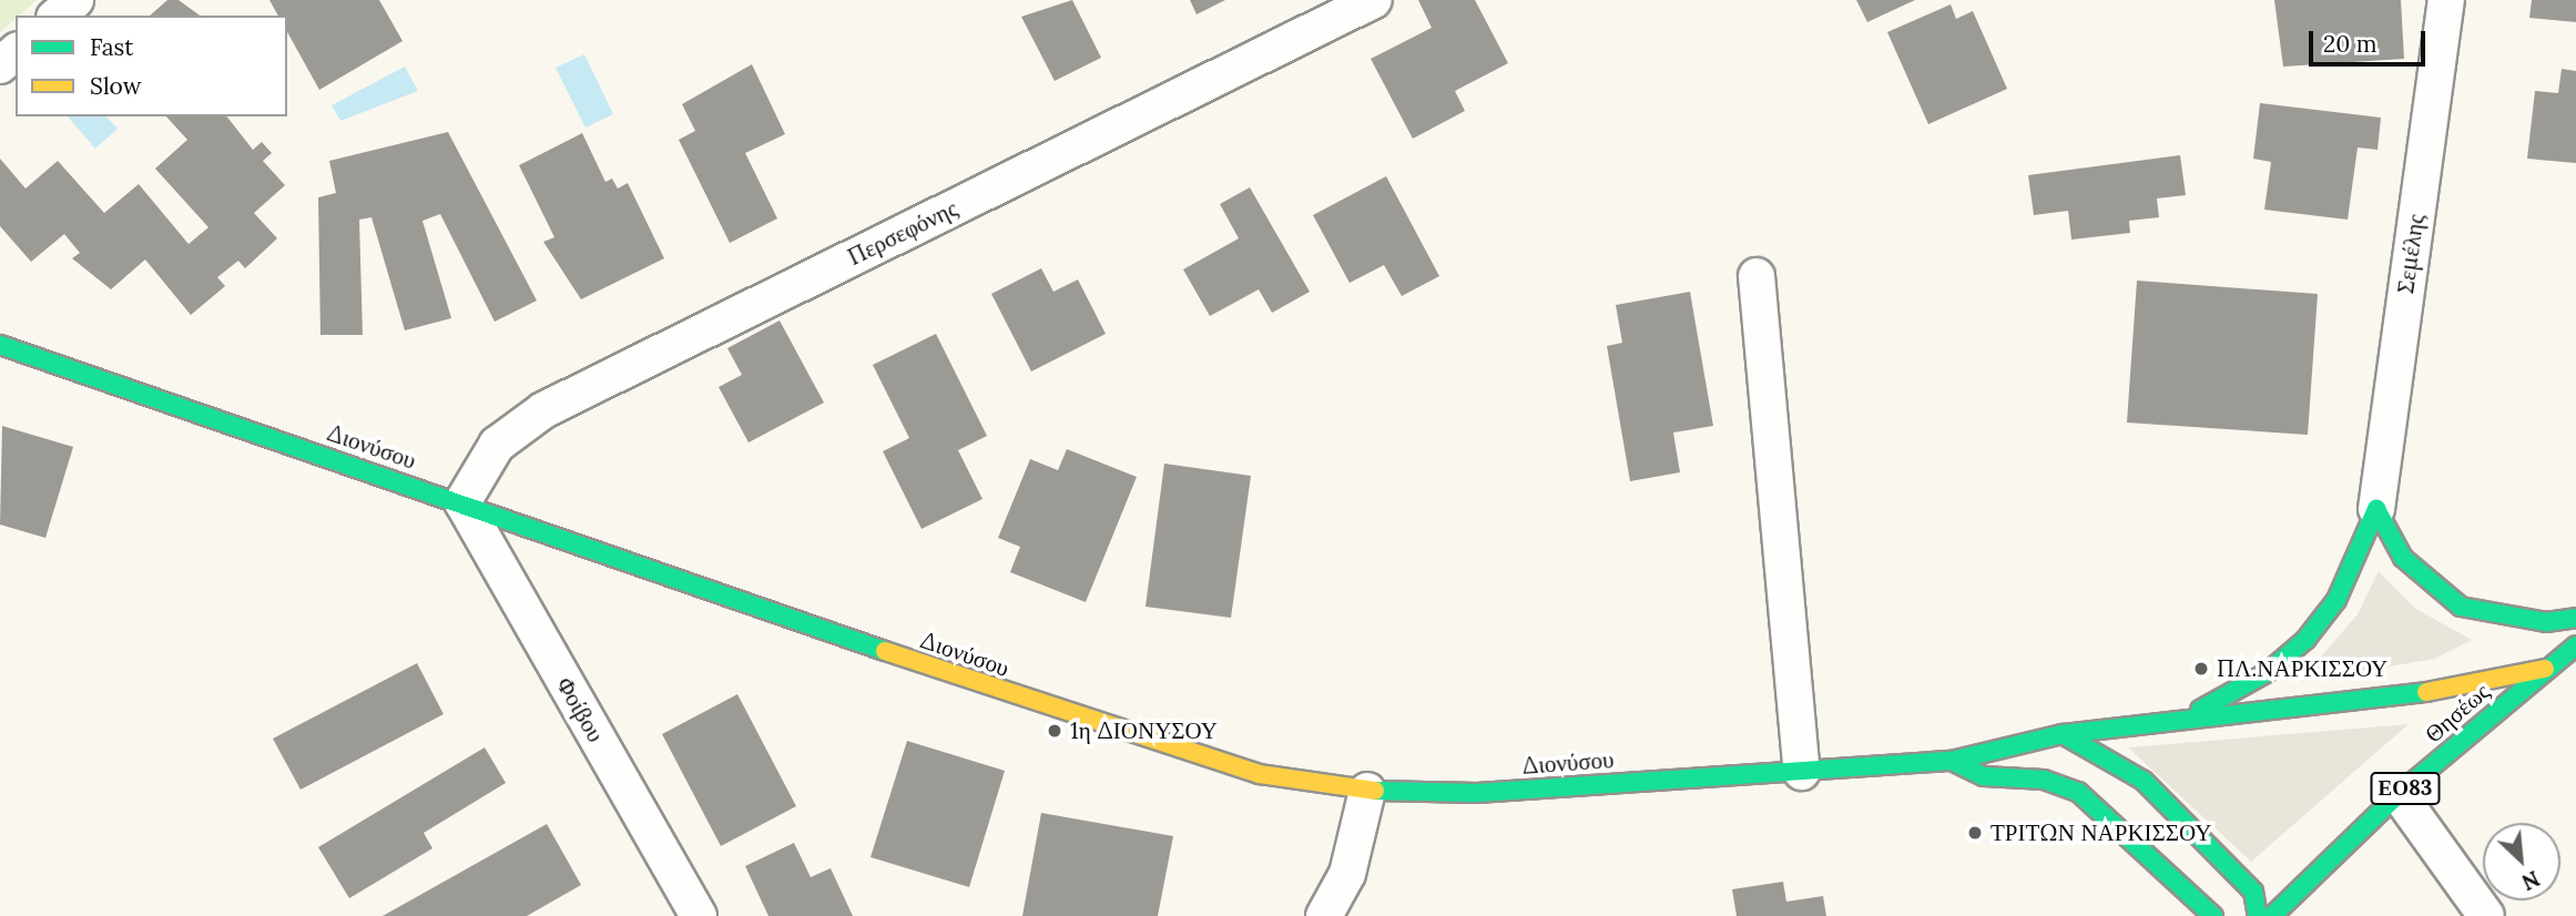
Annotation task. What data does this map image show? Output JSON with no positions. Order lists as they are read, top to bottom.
{
  "streets": {
    "main road": ["Διονύσου", "Θησέως", "ΕΟ83"],
    "street": ["Περσεφόνης", "Σεμέλης", "Φοίβου"]
  },
  "crossings": [
    ["Περσεφόνης", "Διονύσου"],
    ["Περσεφόνης", "Φοίβου"],
    ["Διονύσου", "Φοίβου"],
    ["Διονύσου", "Θησέως"]
  ],
  "places": ["ΠΛ.ΝΑΡΚΙΣΣΟΥ", "1η ΔΙΟΝΥΣΟΥ", "ΤΡΙΤΩΝ ΝΑΡΚΙΣΣΟΥ"],
  "legend": ["Fast", "Slow"],
  "scale_bar": "20 m",
  "north": "bottom right"
}
